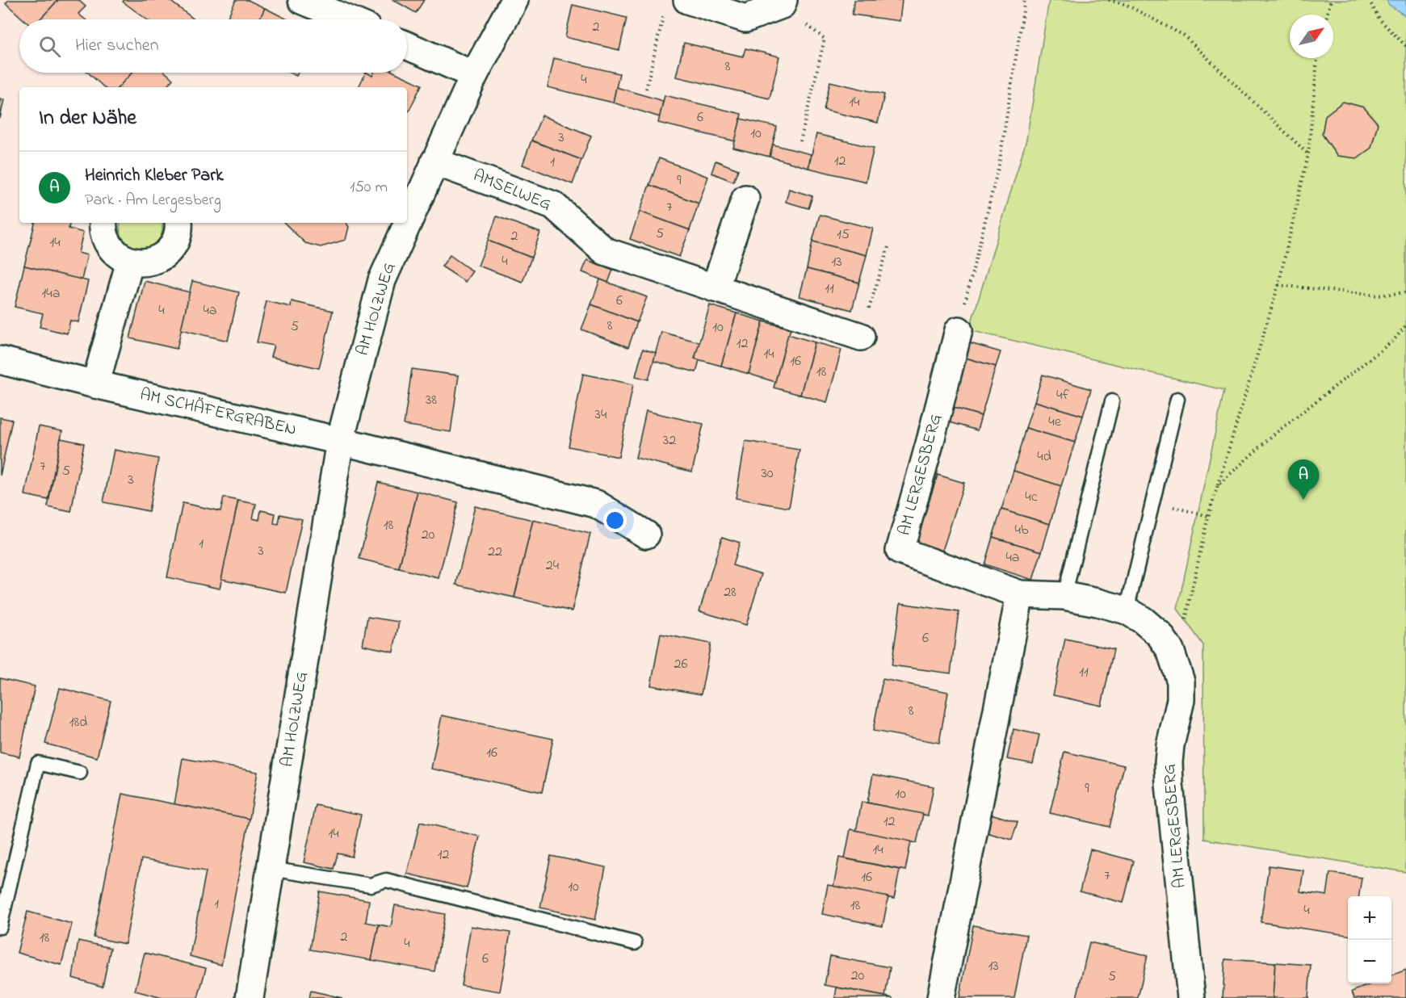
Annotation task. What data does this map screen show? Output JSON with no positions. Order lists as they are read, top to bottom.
{
  "streets": {
    "street": [
      "AMSELWEG",
      "AM HOLZWEG",
      "AM SCHÄFERGRABEN",
      "AM LERGESBERG"
    ]
  },
  "crossings": [
    ["AMSELWEG", "AM HOLZWEG"],
    ["AM HOLZWEG", "AM SCHÄFERGRABEN"]
  ],
  "house_numbers": [
    "2",
    "8",
    "4",
    "14",
    "6",
    "10",
    "3",
    "12",
    "1",
    "9",
    "7",
    "5",
    "15",
    "2",
    "14",
    "4",
    "13",
    "11",
    "14a",
    "6",
    "4",
    "4a",
    "8",
    "5",
    "10",
    "12",
    "14",
    "16",
    "18",
    "4f",
    "38",
    "34",
    "4e",
    "32",
    "4d",
    "7",
    "5",
    "30",
    "3",
    "4c",
    "18",
    "4b",
    "20",
    "1",
    "3",
    "22",
    "4a",
    "24",
    "28",
    "6",
    "26",
    "11",
    "8",
    "18d",
    "16",
    "9",
    "10",
    "12",
    "14",
    "14",
    "12",
    "7",
    "16",
    "10",
    "1",
    "18",
    "4",
    "2",
    "18",
    "4",
    "6",
    "13",
    "20",
    "5"
  ],
  "north": "top right",
  "page": {
    "search": "Hier suchen",
    "heading": "In der Nähe",
    "list": [
      {
        "mark": "A",
        "name": "Heinrich Kleber Park",
        "note": "Park · Am Lergesberg",
        "value": "150 m"
      }
    ],
    "pins": "A",
    "map_buttons": ["+", "−"]
  }
}
